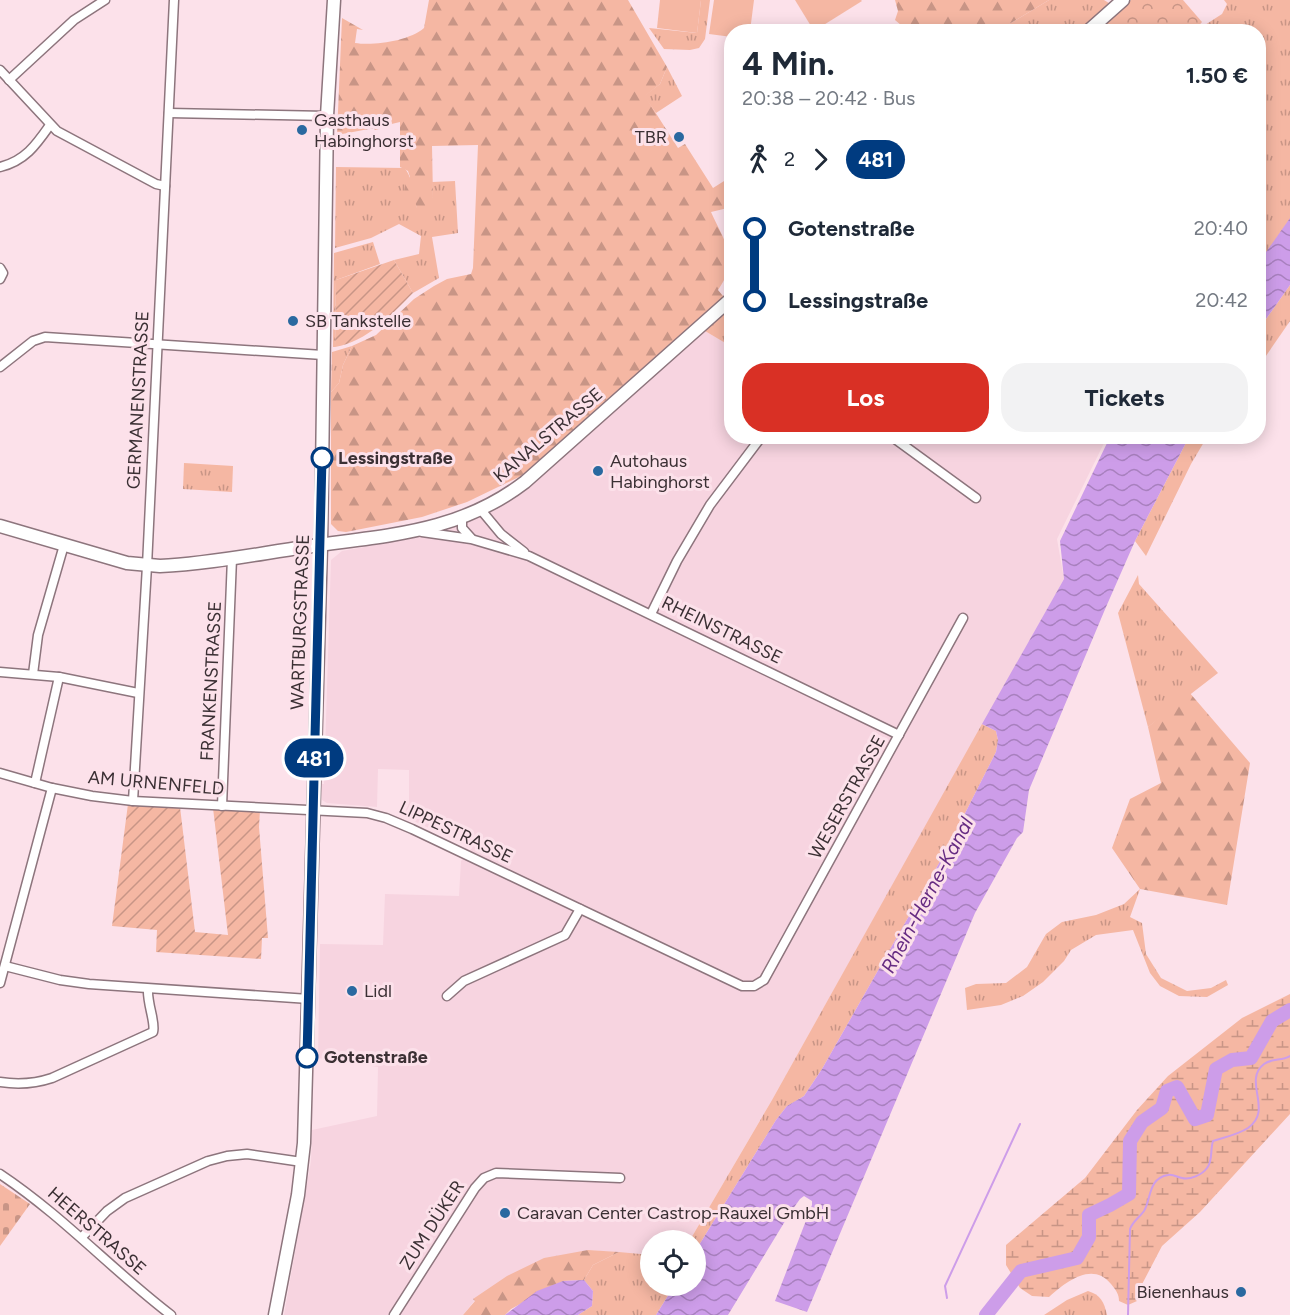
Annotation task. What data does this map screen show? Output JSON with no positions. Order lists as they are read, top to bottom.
{
  "streets": {
    "main road": ["KANALSTRASSE", "WARTBURGSTRASSE"],
    "street": [
      "GERMANENSTRASSE",
      "RHEINSTRASSE",
      "FRANKENSTRASSE",
      "AM URNENFELD",
      "WESERSTRASSE",
      "LIPPESTRASSE",
      "ZUM DÜKER",
      "HEERSTRASSE"
    ]
  },
  "crossings": [
    ["GERMANENSTRASSE", "KANALSTRASSE"],
    ["GERMANENSTRASSE", "AM URNENFELD"],
    ["KANALSTRASSE", "WARTBURGSTRASSE"],
    ["KANALSTRASSE", "RHEINSTRASSE"],
    ["KANALSTRASSE", "FRANKENSTRASSE"],
    ["WARTBURGSTRASSE", "AM URNENFELD"],
    ["WARTBURGSTRASSE", "LIPPESTRASSE"],
    ["RHEINSTRASSE", "WESERSTRASSE"],
    ["FRANKENSTRASSE", "AM URNENFELD"],
    ["AM URNENFELD", "LIPPESTRASSE"],
    ["WESERSTRASSE", "LIPPESTRASSE"]
  ],
  "water": ["Rhein-Herne-Kanal"],
  "places": [
    "Gasthaus Habinghorst",
    "TBR",
    "SB Tankstelle",
    "Lessingstraße",
    "Autohaus Habinghorst",
    "Lidl",
    "Gotenstraße",
    "Caravan Center Castrop-Rauxel GmbH",
    "Bienenhaus"
  ],
  "lines": ["bus line 481"],
  "page": {
    "on_map": "481",
    "heading": ["4 Min.", "20:38 – 20:42 · Bus", "1.50 €"],
    "legs": ["2", "481"],
    "list": [
      {
        "name": "Gotenstraße",
        "value": "20:40"
      },
      {
        "name": "Lessingstraße",
        "value": "20:42"
      }
    ],
    "buttons": ["Los", "Tickets"]
  }
}
